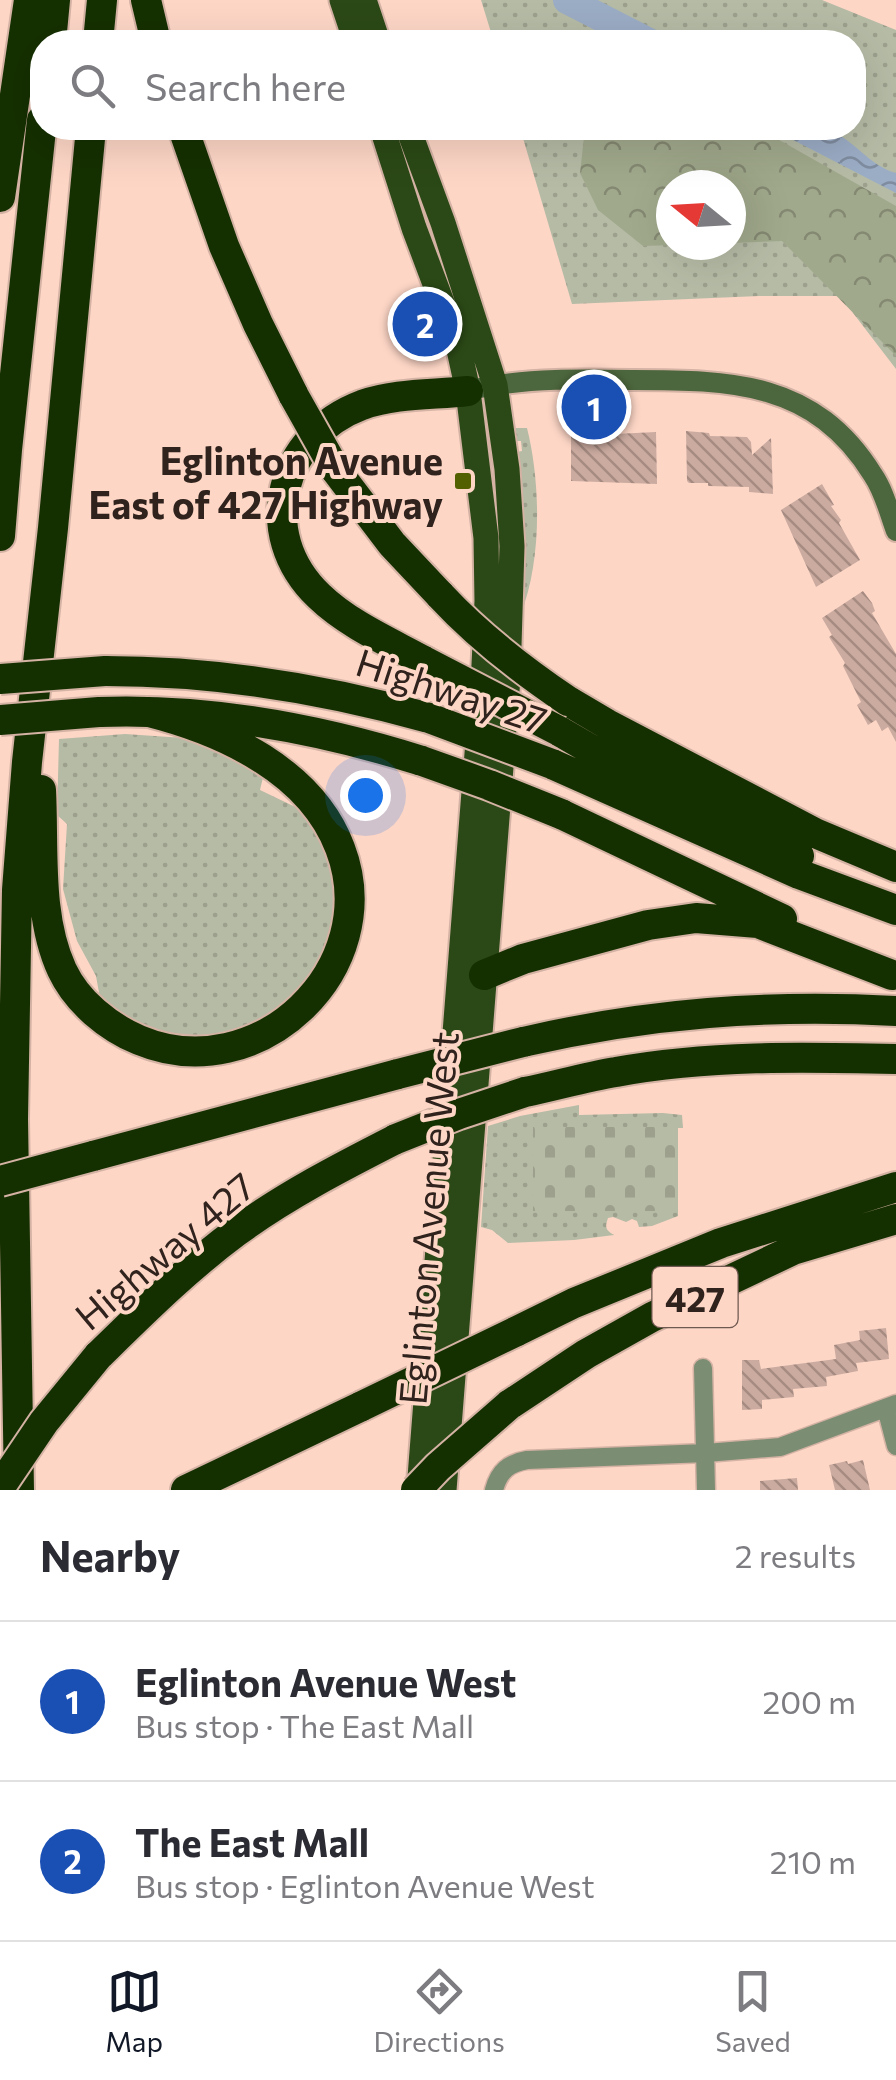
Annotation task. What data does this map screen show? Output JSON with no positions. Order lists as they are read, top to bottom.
{
  "streets": {
    "highway": ["Highway 27", "Highway 427", "427"],
    "main road": ["Eglinton Avenue West"]
  },
  "crossings": [
    ["Eglinton Avenue West", "427"]
  ],
  "places": {
    "transit": ["Eglinton Avenue East of 427 Highway"]
  },
  "north": "left",
  "page": {
    "search": "Search here",
    "pins": ["2", "1"],
    "heading": ["Nearby", "2 results"],
    "list": [
      {
        "mark": "1",
        "name": "Eglinton Avenue West",
        "note": "Bus stop · The East Mall",
        "value": "200 m"
      },
      {
        "mark": "2",
        "name": "The East Mall",
        "note": "Bus stop · Eglinton Avenue West",
        "value": "210 m"
      }
    ],
    "nav": ["Map", "Directions", "Saved"]
  }
}
